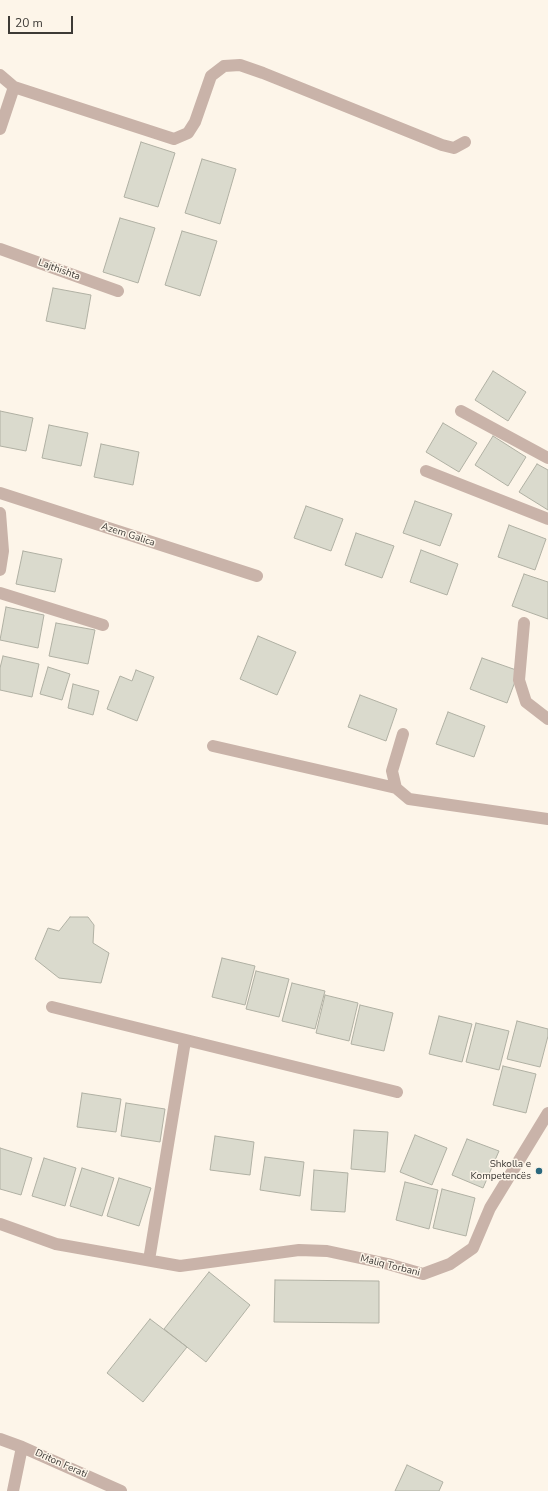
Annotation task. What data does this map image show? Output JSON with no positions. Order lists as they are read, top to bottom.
{
  "streets": {
    "street": [
      "Lajthishta",
      "Azem Galica",
      "Maliq Torbani",
      "Driton Ferati"
    ]
  },
  "places": ["Shkolla e Kompetencës"],
  "scale_bar": "20 m"
}
